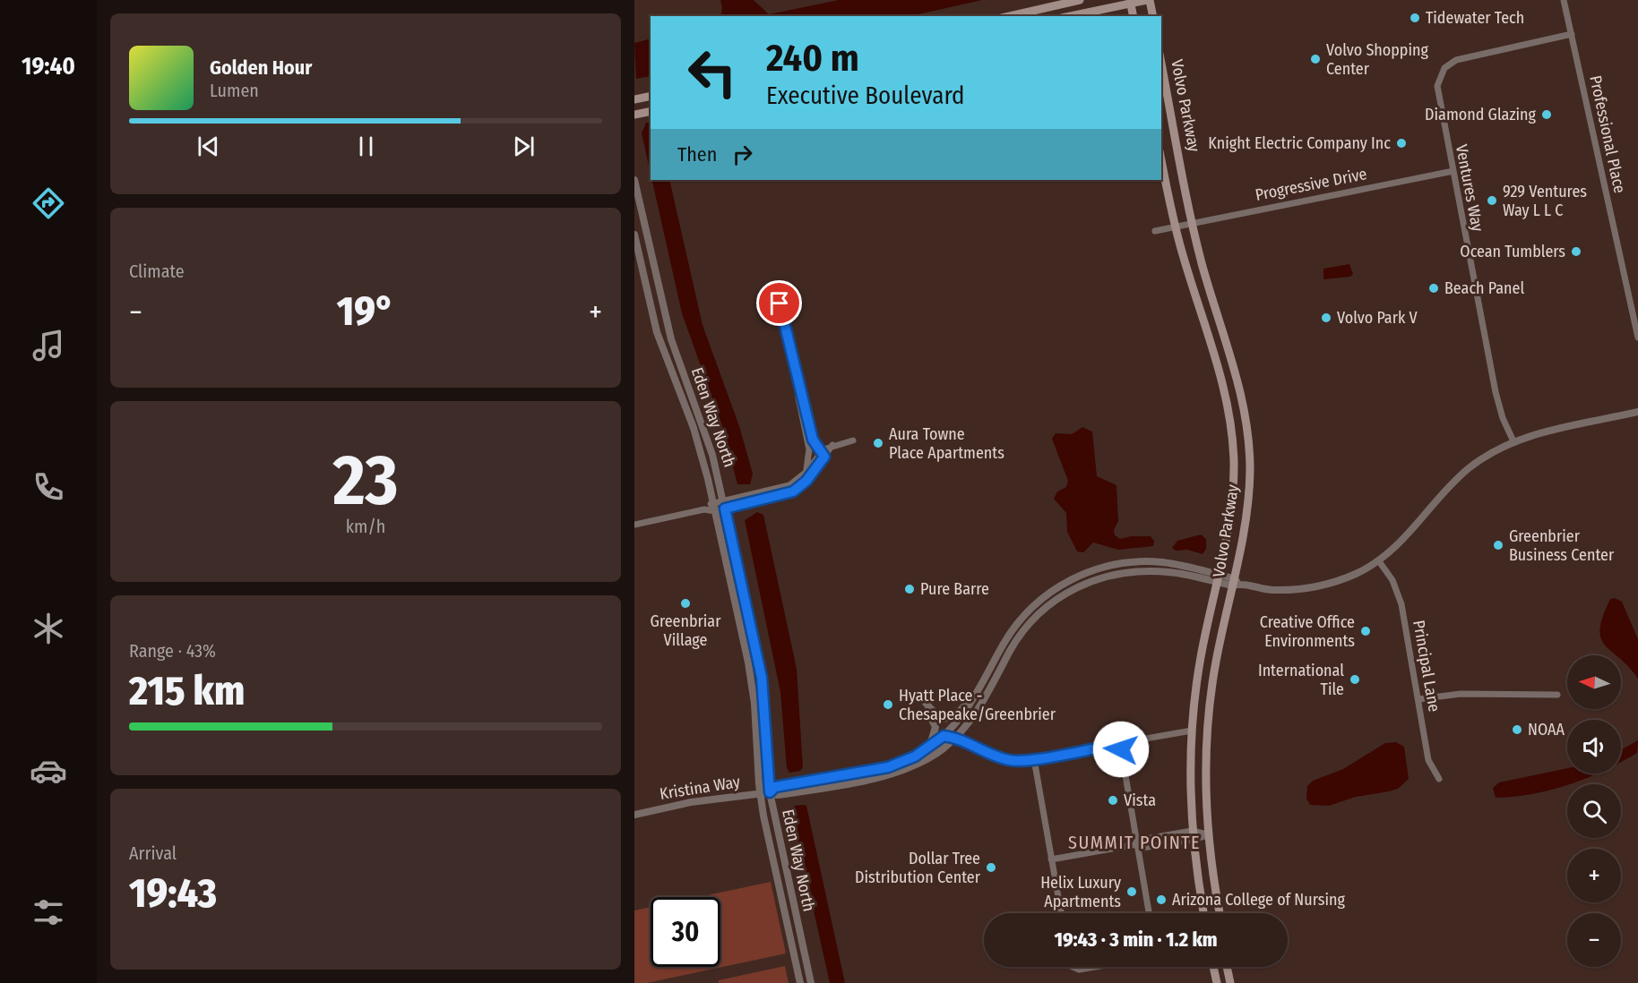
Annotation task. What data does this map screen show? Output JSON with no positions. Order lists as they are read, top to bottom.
{
  "streets": {
    "main road": ["Volvo Parkway"],
    "street": [
      "Professional Place",
      "Progressive Drive",
      "Ventures Way",
      "Eden Way North",
      "Principal Lane",
      "Kristina Way"
    ]
  },
  "crossings": [
    ["Volvo Parkway", "Progressive Drive"],
    ["Professional Place", "Ventures Way"],
    ["Progressive Drive", "Ventures Way"],
    ["Eden Way North", "Kristina Way"]
  ],
  "districts": ["SUMMIT POINTE"],
  "places": [
    "Tidewater Tech",
    "Volvo Shopping Center",
    "Diamond Glazing",
    "Knight Electric Company Inc",
    "929 Ventures Way L L C",
    "Ocean Tumblers",
    "Beach Panel",
    "Volvo Park V",
    "Aura Towne Place Apartments",
    "Greenbrier Business Center",
    "Pure Barre",
    "Greenbriar Village",
    "Creative Office Environments",
    "International Tile",
    "Hyatt Place - Chesapeake/Greenbrier",
    "NOAA",
    "Vista",
    "Dollar Tree Distribution Center",
    "Helix Luxury Apartments",
    "Arizona College of Nursing"
  ],
  "north": "left",
  "page": {
    "tabs": "19:40",
    "turn": ["240 m", "Executive Boulevard"],
    "song": ["Golden Hour", "Lumen"],
    "then": "Then",
    "tile": [
      "Climate",
      ["23", "km/h"],
      ["Range · 43%", "215 km"],
      ["Arrival", "19:43"]
    ],
    "heat": ["−", "19°", "+"],
    "map_buttons": ["+", "−"],
    "limit": "30",
    "trip": "19:43 · 3 min · 1.2 km"
  }
}
